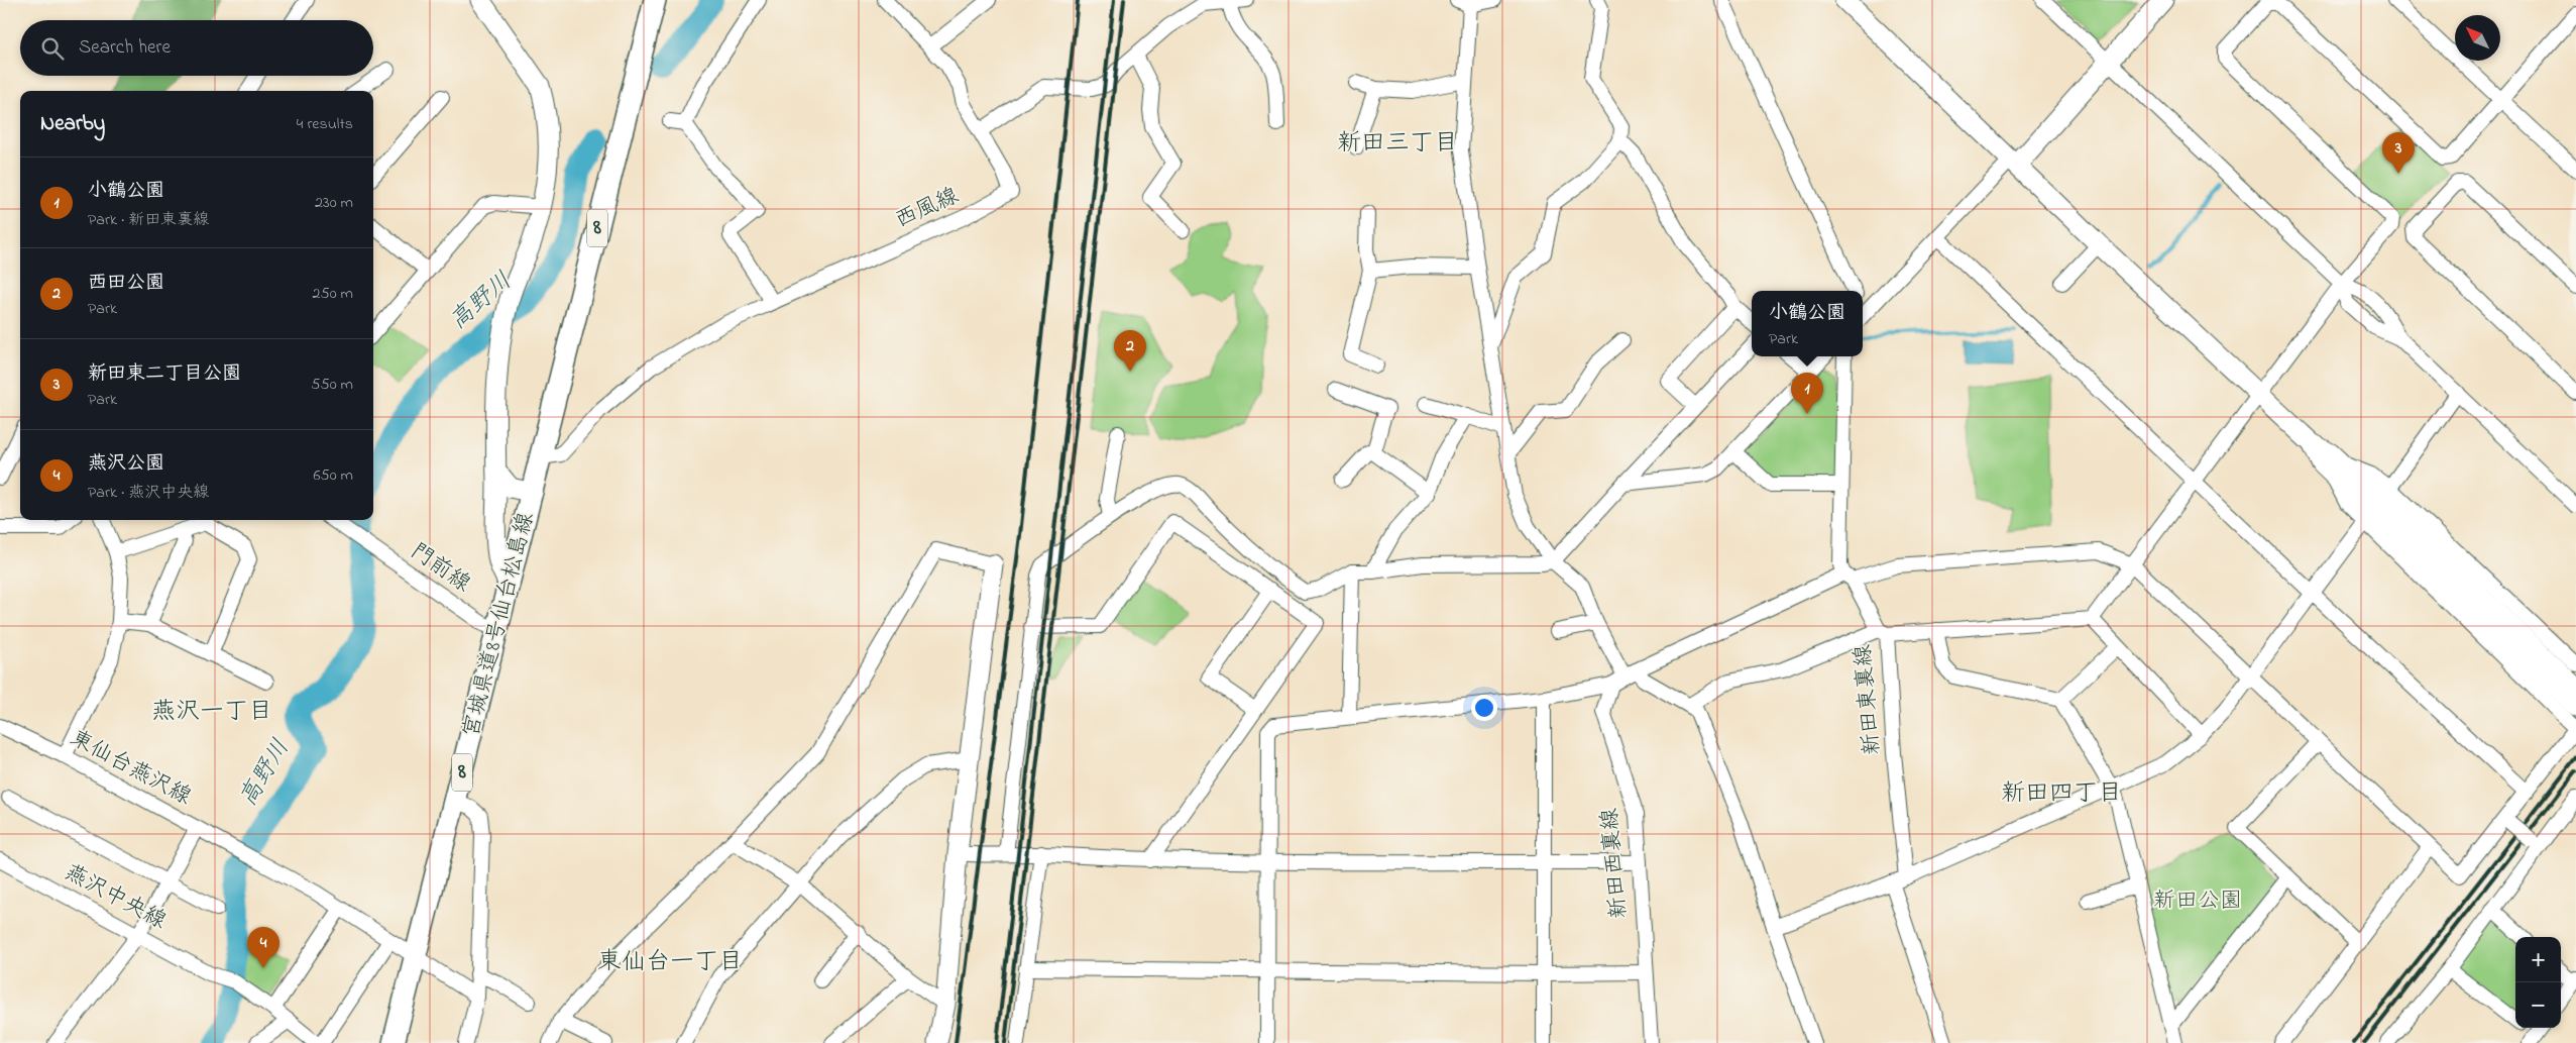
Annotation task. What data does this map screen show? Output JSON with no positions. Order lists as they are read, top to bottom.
{
  "streets": {
    "main road": ["8", "宮城県道8号仙台松島線"],
    "street": [
      "西風線",
      "門前線",
      "新田東裏線",
      "東仙台燕沢線",
      "新田西裏線",
      "燕沢中央線"
    ]
  },
  "crossings": [
    ["西風線", "宮城県道8号仙台松島線"],
    ["門前線", "宮城県道8号仙台松島線"]
  ],
  "districts": [
    "新田三丁目",
    "燕沢一丁目",
    "新田四丁目",
    "東仙台一丁目"
  ],
  "water": ["高野川"],
  "parks": ["新田公園"],
  "north": "top left",
  "page": {
    "search": "Search here",
    "heading": ["Nearby", "4 results"],
    "pins": [
      "3",
      "2",
      "1",
      "4"
    ],
    "list": [
      {
        "mark": "1",
        "name": "小鶴公園",
        "note": "Park · 新田東裏線",
        "value": "230 m"
      },
      {
        "mark": "2",
        "name": "西田公園",
        "note": "Park",
        "value": "250 m"
      },
      {
        "mark": "3",
        "name": "新田東二丁目公園",
        "note": "Park",
        "value": "550 m"
      },
      {
        "mark": "4",
        "name": "燕沢公園",
        "note": "Park · 燕沢中央線",
        "value": "650 m"
      }
    ],
    "popup": ["小鶴公園", "Park"],
    "map_buttons": ["+", "−"]
  }
}
